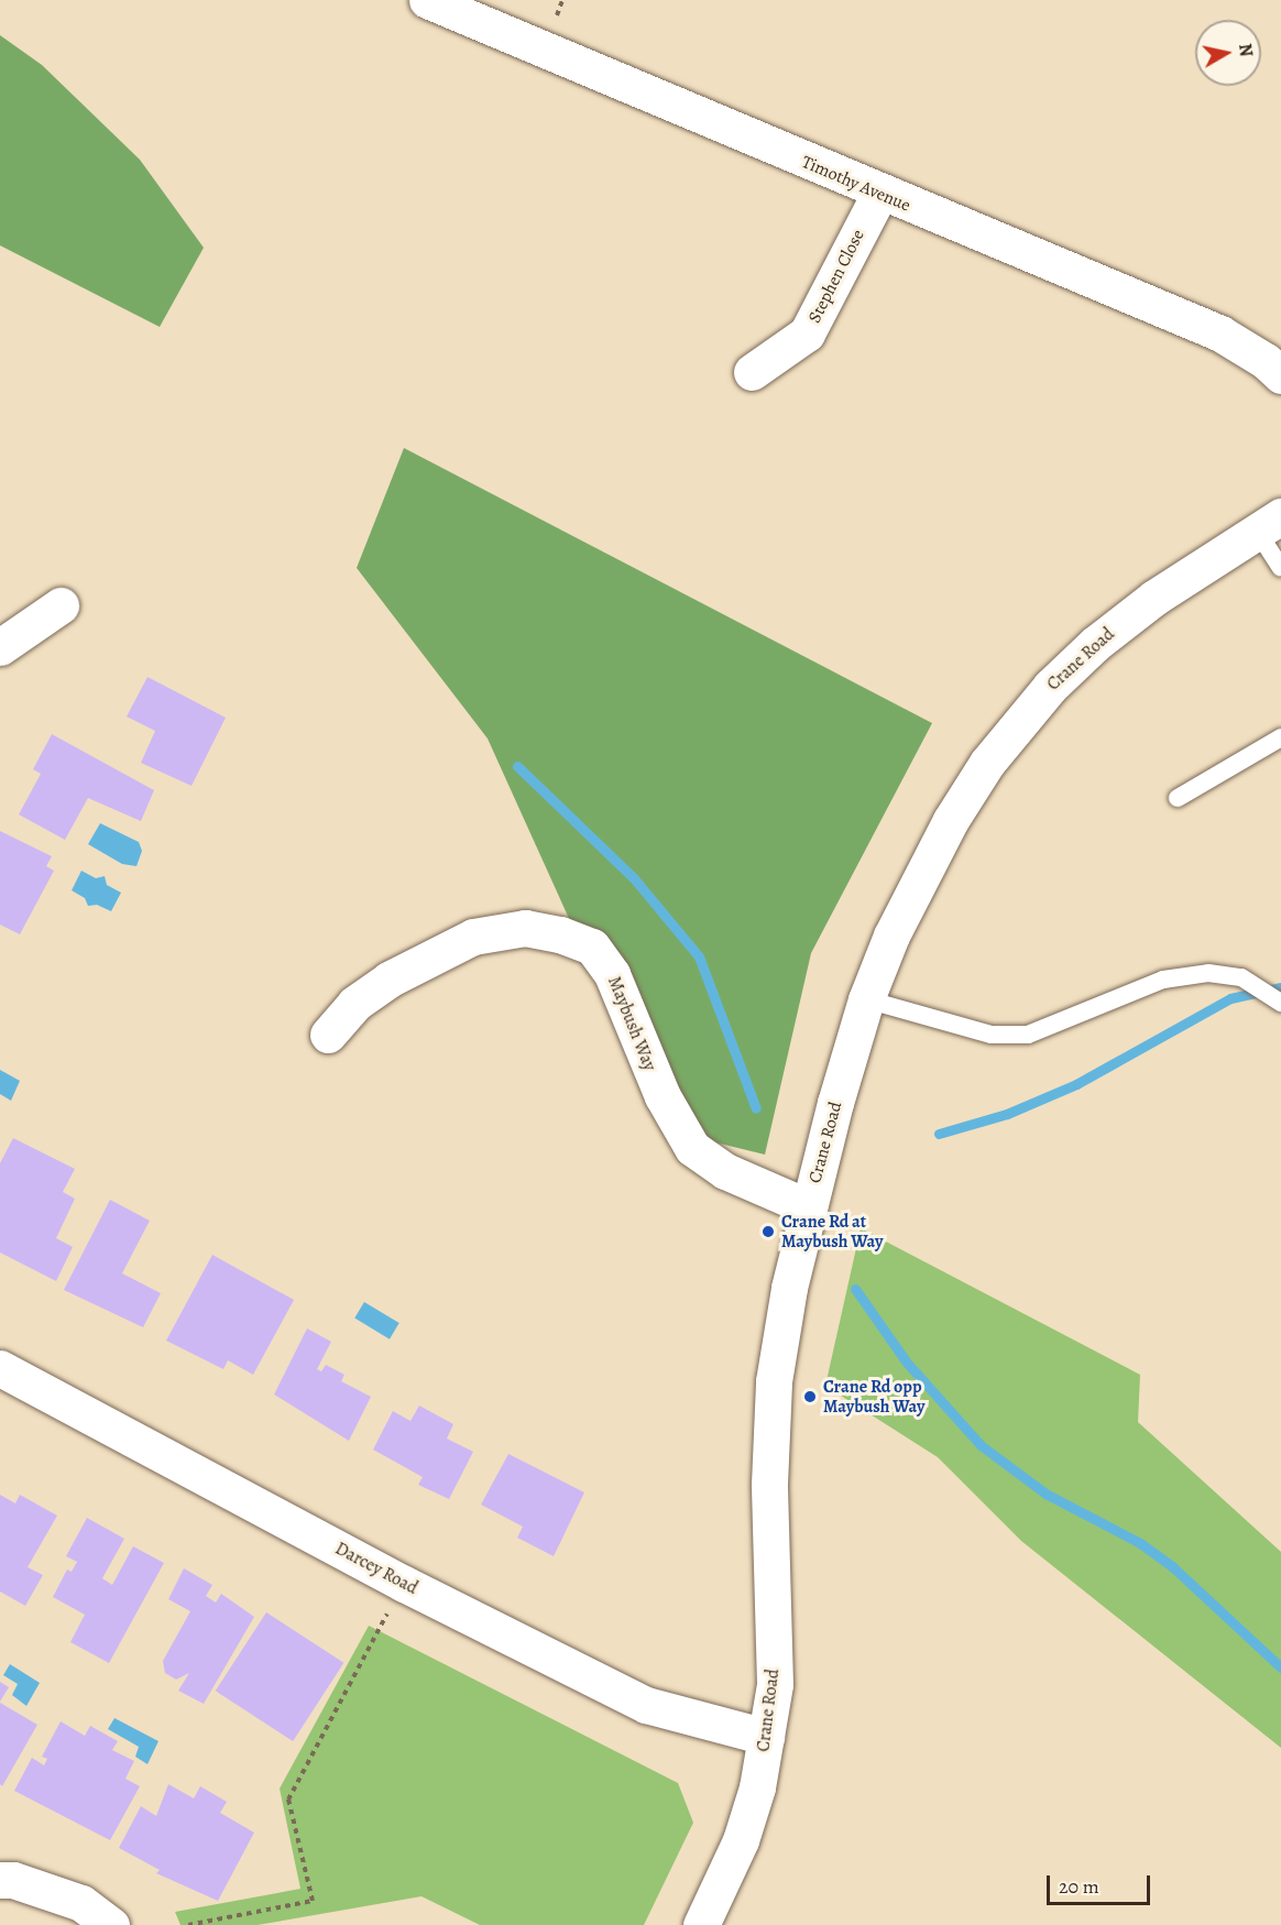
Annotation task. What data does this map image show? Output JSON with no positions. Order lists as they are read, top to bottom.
{
  "streets": {
    "street": [
      "Timothy Avenue",
      "Stephen Close",
      "Crane Road",
      "Maybush Way",
      "Darcey Road"
    ]
  },
  "crossings": [
    ["Timothy Avenue", "Stephen Close"],
    ["Crane Road", "Maybush Way"],
    ["Crane Road", "Darcey Road"]
  ],
  "places": ["Crane Rd at Maybush Way", "Crane Rd opp Maybush Way"],
  "scale_bar": "20 m",
  "north": "right"
}
